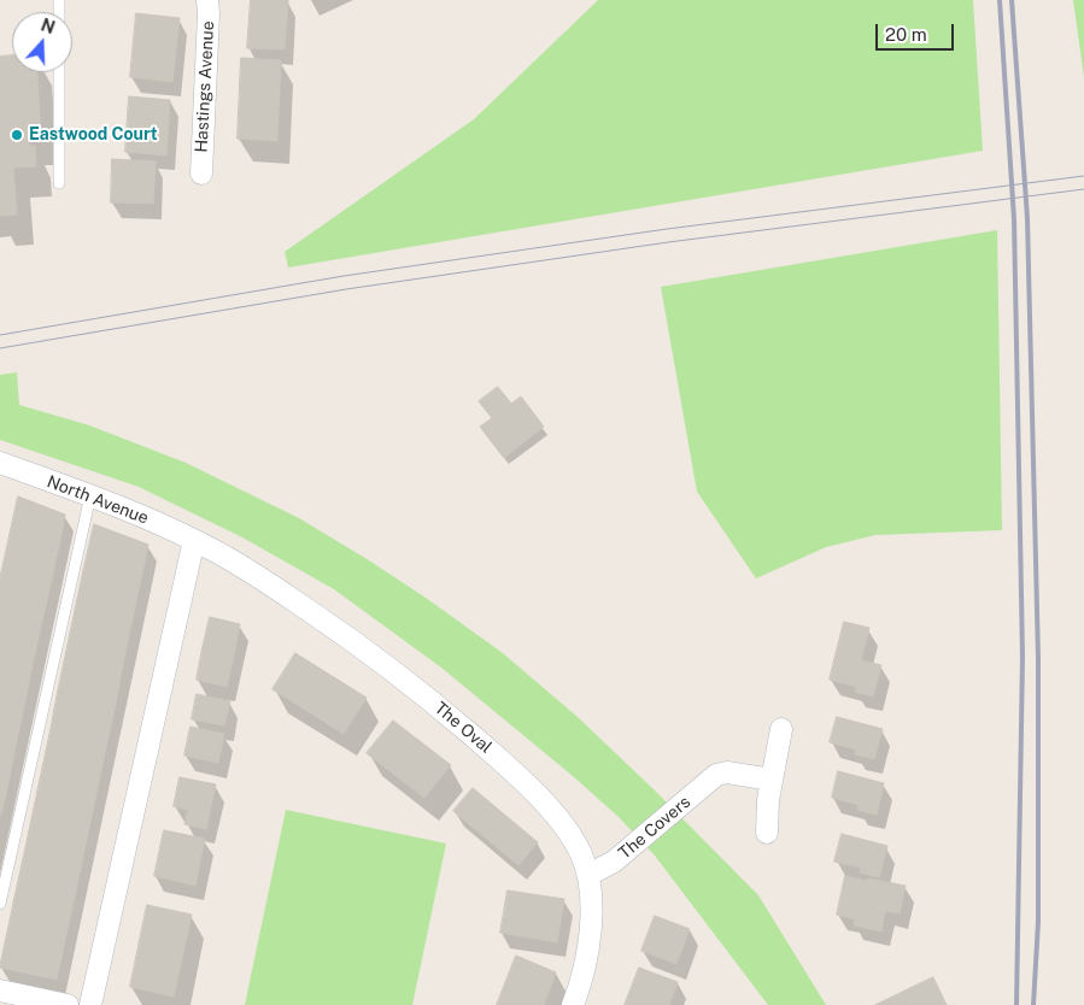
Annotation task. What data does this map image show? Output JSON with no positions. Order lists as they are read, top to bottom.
{
  "streets": {
    "street": [
      "Hastings Avenue",
      "North Avenue",
      "The Oval",
      "The Covers"
    ]
  },
  "crossings": [
    ["North Avenue", "The Oval"],
    ["The Oval", "The Covers"]
  ],
  "places": ["Eastwood Court"],
  "scale_bar": "20 m",
  "north": "top"
}
